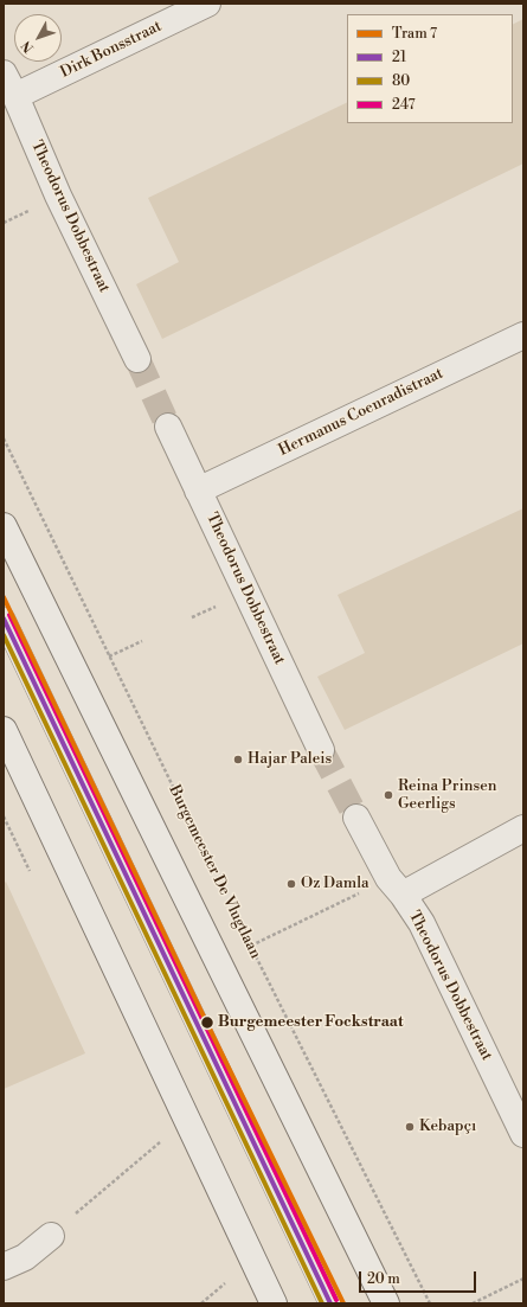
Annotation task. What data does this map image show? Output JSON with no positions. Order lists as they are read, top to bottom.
{
  "streets": {
    "street": ["Dirk Bonsstraat", "Theodorus Dobbestraat", "Hermanus Coenradistraat"],
    "path": ["Burgemeester De Vlugtlaan"]
  },
  "crossings": [
    ["Dirk Bonsstraat", "Theodorus Dobbestraat"],
    ["Theodorus Dobbestraat", "Hermanus Coenradistraat"]
  ],
  "places": [
    "Hajar Paleis",
    "Reina Prinsen Geerligs",
    "Oz Damla",
    "Burgemeester Fockstraat",
    "Kebapçı"
  ],
  "lines": [
    "tram line 7",
    "transit line 247",
    "transit line 21",
    "transit line 80"
  ],
  "legend": [
    "Tram 7",
    "21",
    "80",
    "247"
  ],
  "scale_bar": "20 m",
  "north": "bottom left"
}
